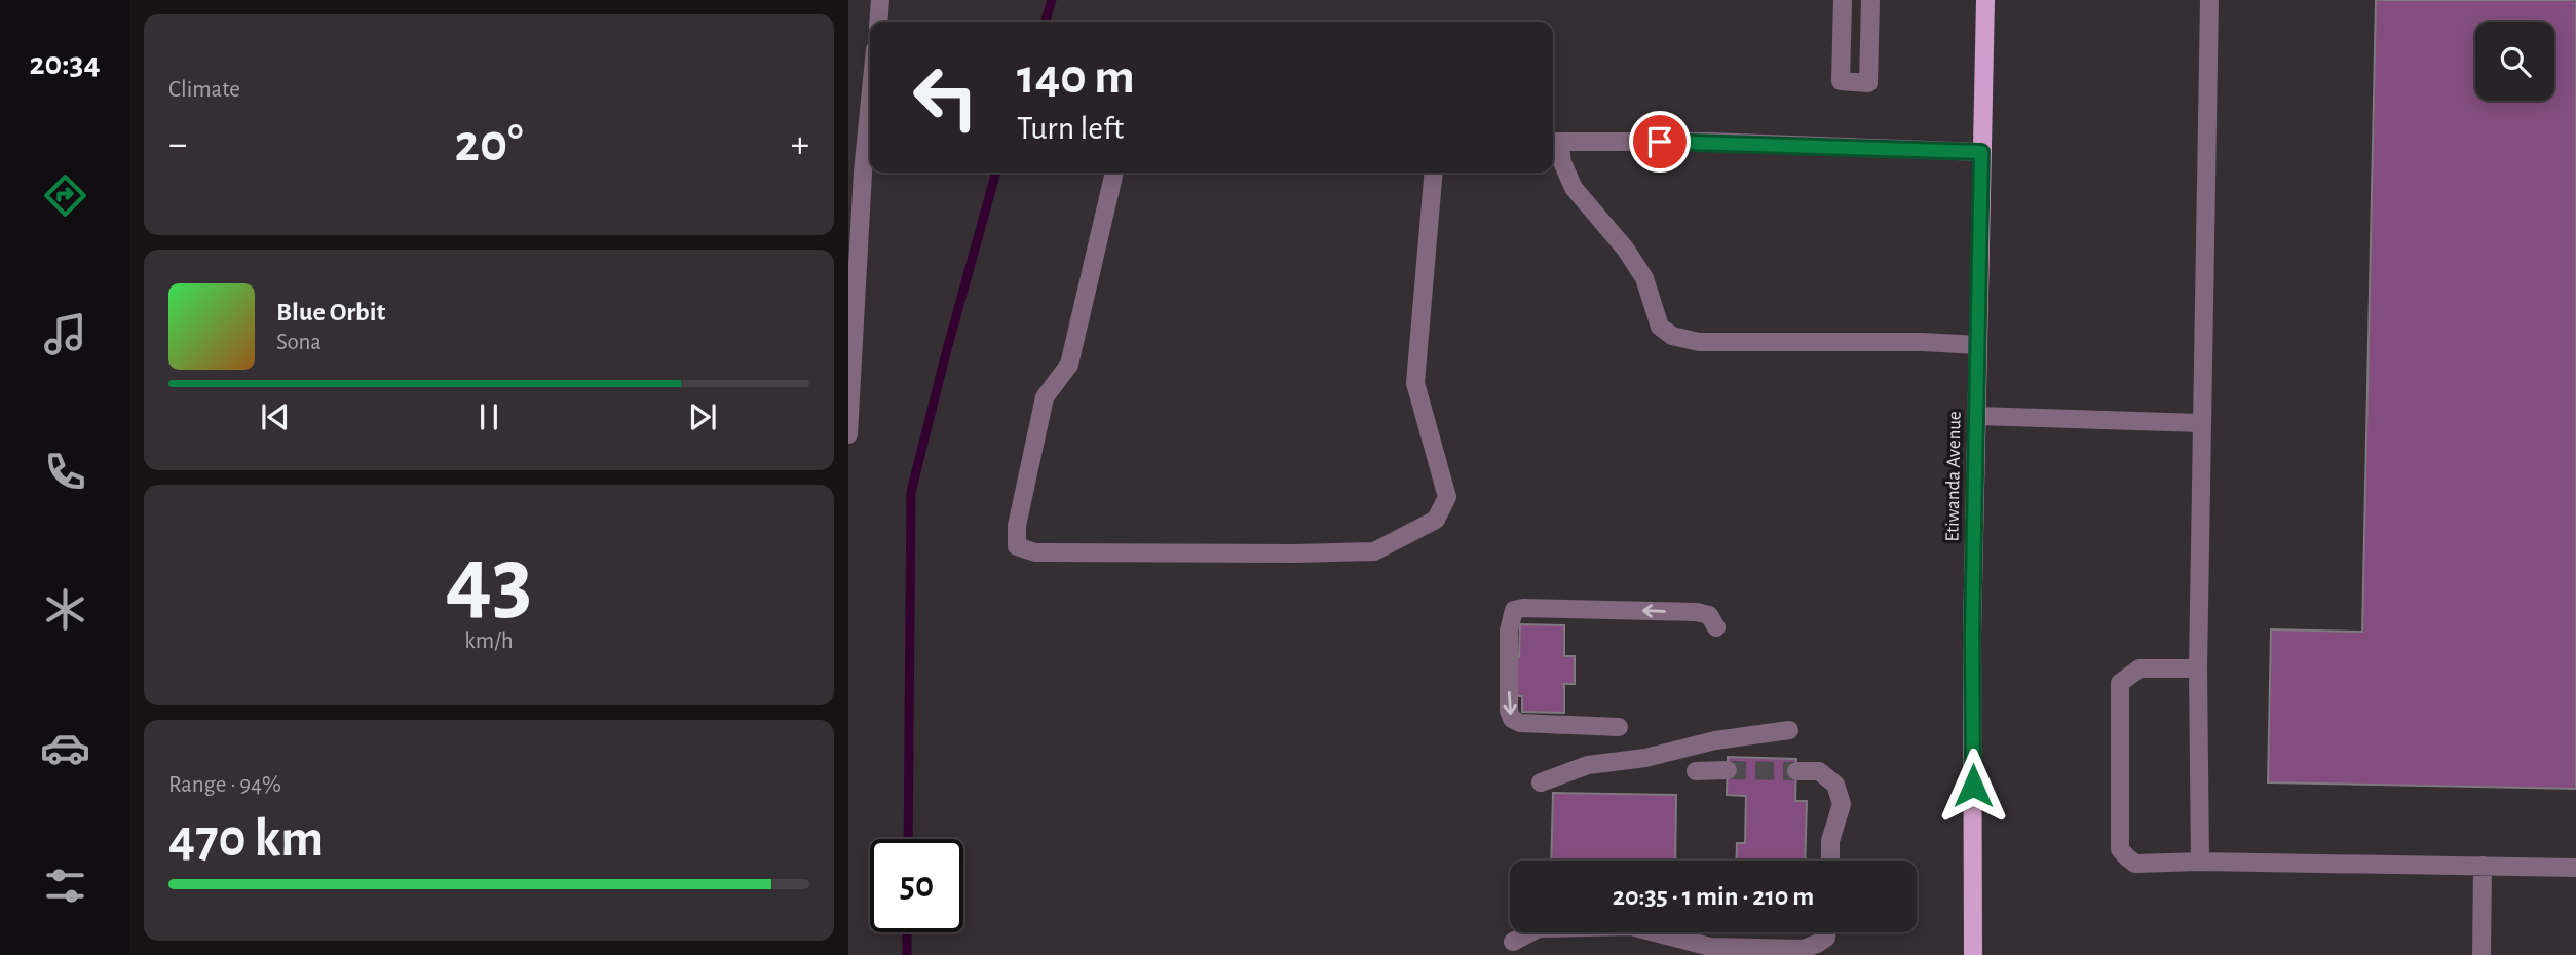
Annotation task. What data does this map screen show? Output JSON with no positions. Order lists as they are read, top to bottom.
{
  "streets": {
    "main road": ["Etiwanda Avenue"]
  },
  "page": {
    "tabs": "20:34",
    "tile": [
      "Climate",
      ["43", "km/h"],
      ["Range · 94%", "470 km"]
    ],
    "turn": ["140 m", "Turn left"],
    "heat": ["−", "20°", "+"],
    "song": ["Blue Orbit", "Sona"],
    "limit": "50",
    "trip": "20:35 · 1 min · 210 m"
  }
}
